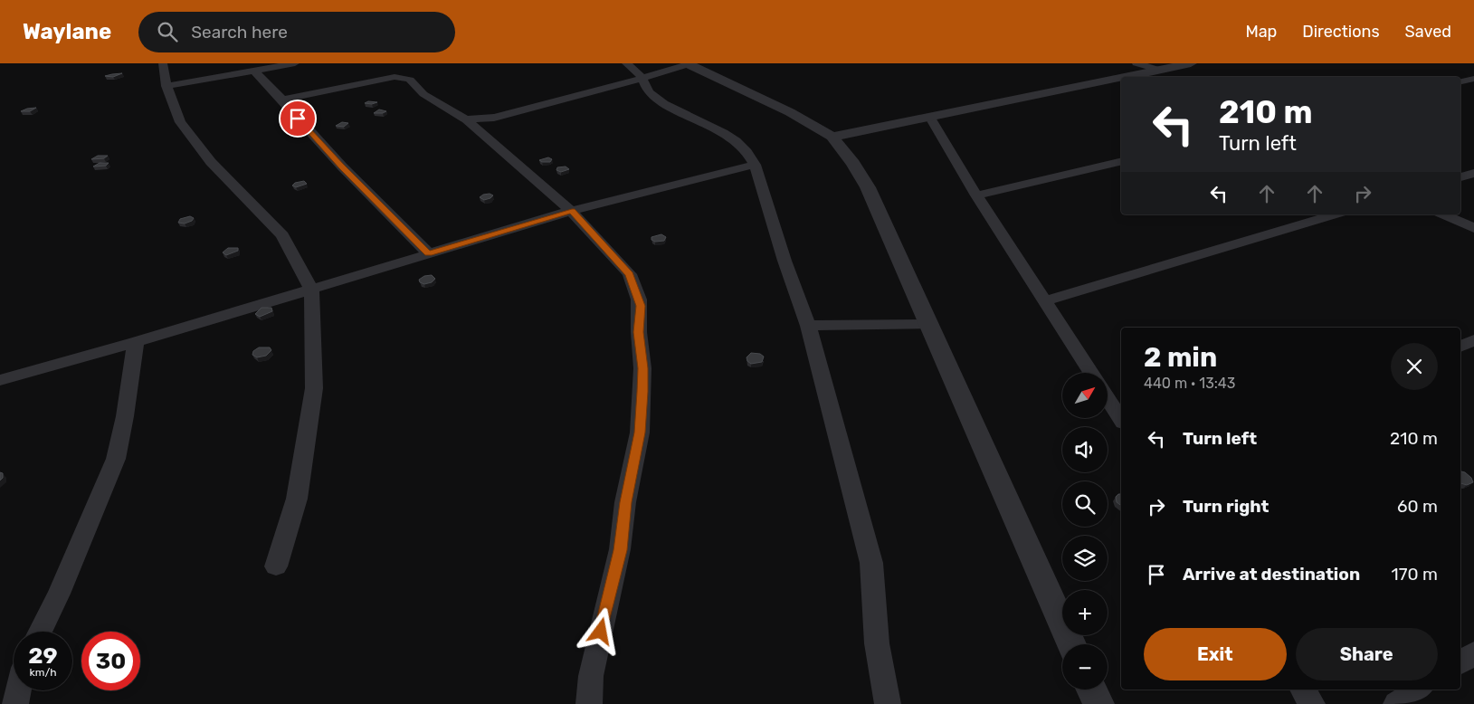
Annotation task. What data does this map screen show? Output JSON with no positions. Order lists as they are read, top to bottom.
{
  "north": "top right",
  "page": {
    "header": "Waylane",
    "search": "Search here",
    "nav": ["Map", "Directions", "Saved"],
    "turn": ["210 m", "Turn left"],
    "heading": ["2 min", "440 m · 13:43"],
    "map_buttons": ["+", "−"],
    "list": [
      {
        "name": "Turn left",
        "value": "210 m"
      },
      {
        "name": "Turn right",
        "value": "60 m"
      },
      {
        "name": "Arrive at destination",
        "value": "170 m"
      }
    ],
    "buttons": ["Exit", "Share"],
    "speed": "29 km/h",
    "limit": "30"
  }
}
